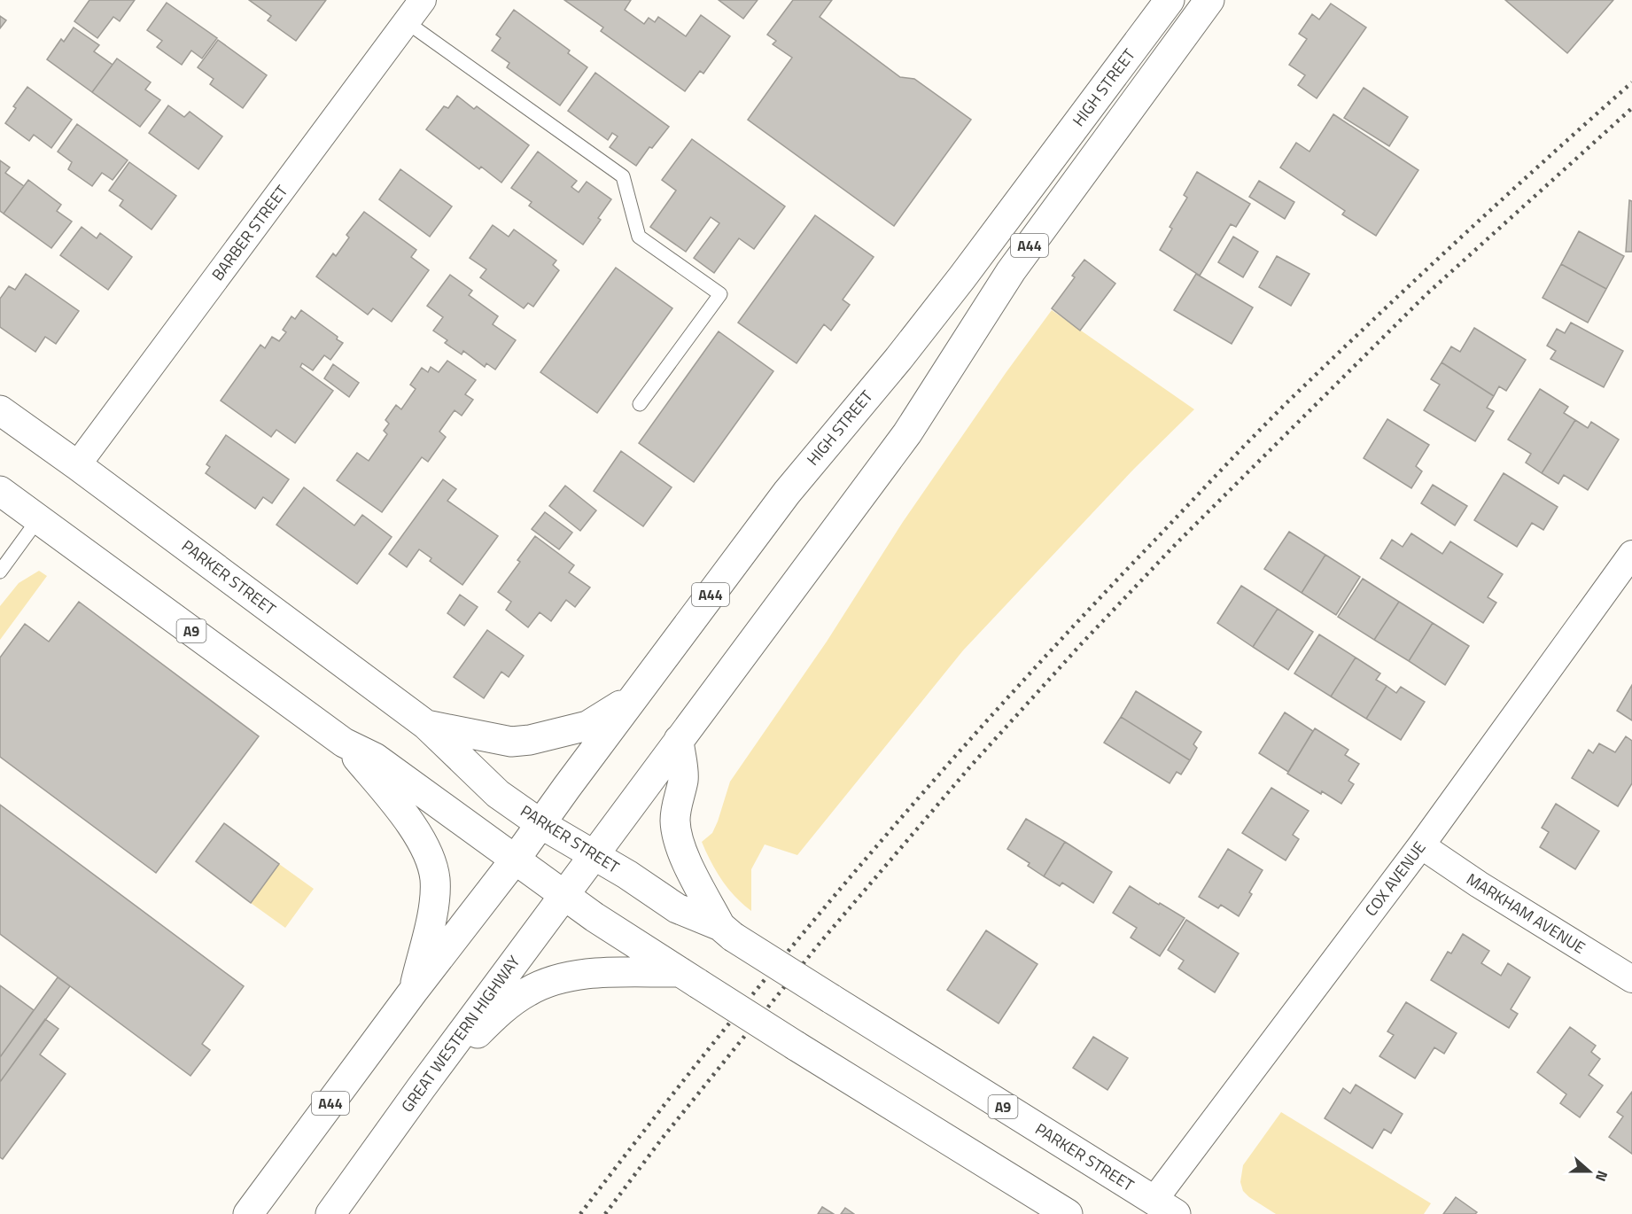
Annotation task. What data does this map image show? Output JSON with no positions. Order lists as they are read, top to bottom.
{
  "streets": {
    "highway": [
      "HIGH STREET",
      "A44",
      "PARKER STREET",
      "A9",
      "GREAT WESTERN HIGHWAY"
    ],
    "street": ["BARBER STREET", "COX AVENUE", "MARKHAM AVENUE"]
  },
  "crossings": [
    ["HIGH STREET", "A44"],
    ["HIGH STREET", "PARKER STREET"],
    ["HIGH STREET", "A9"],
    ["HIGH STREET", "GREAT WESTERN HIGHWAY"],
    ["BARBER STREET", "PARKER STREET"],
    ["A44", "A9"],
    ["PARKER STREET", "COX AVENUE"],
    ["PARKER STREET", "GREAT WESTERN HIGHWAY"],
    ["A9", "GREAT WESTERN HIGHWAY"],
    ["COX AVENUE", "MARKHAM AVENUE"]
  ],
  "north": "right"
}
